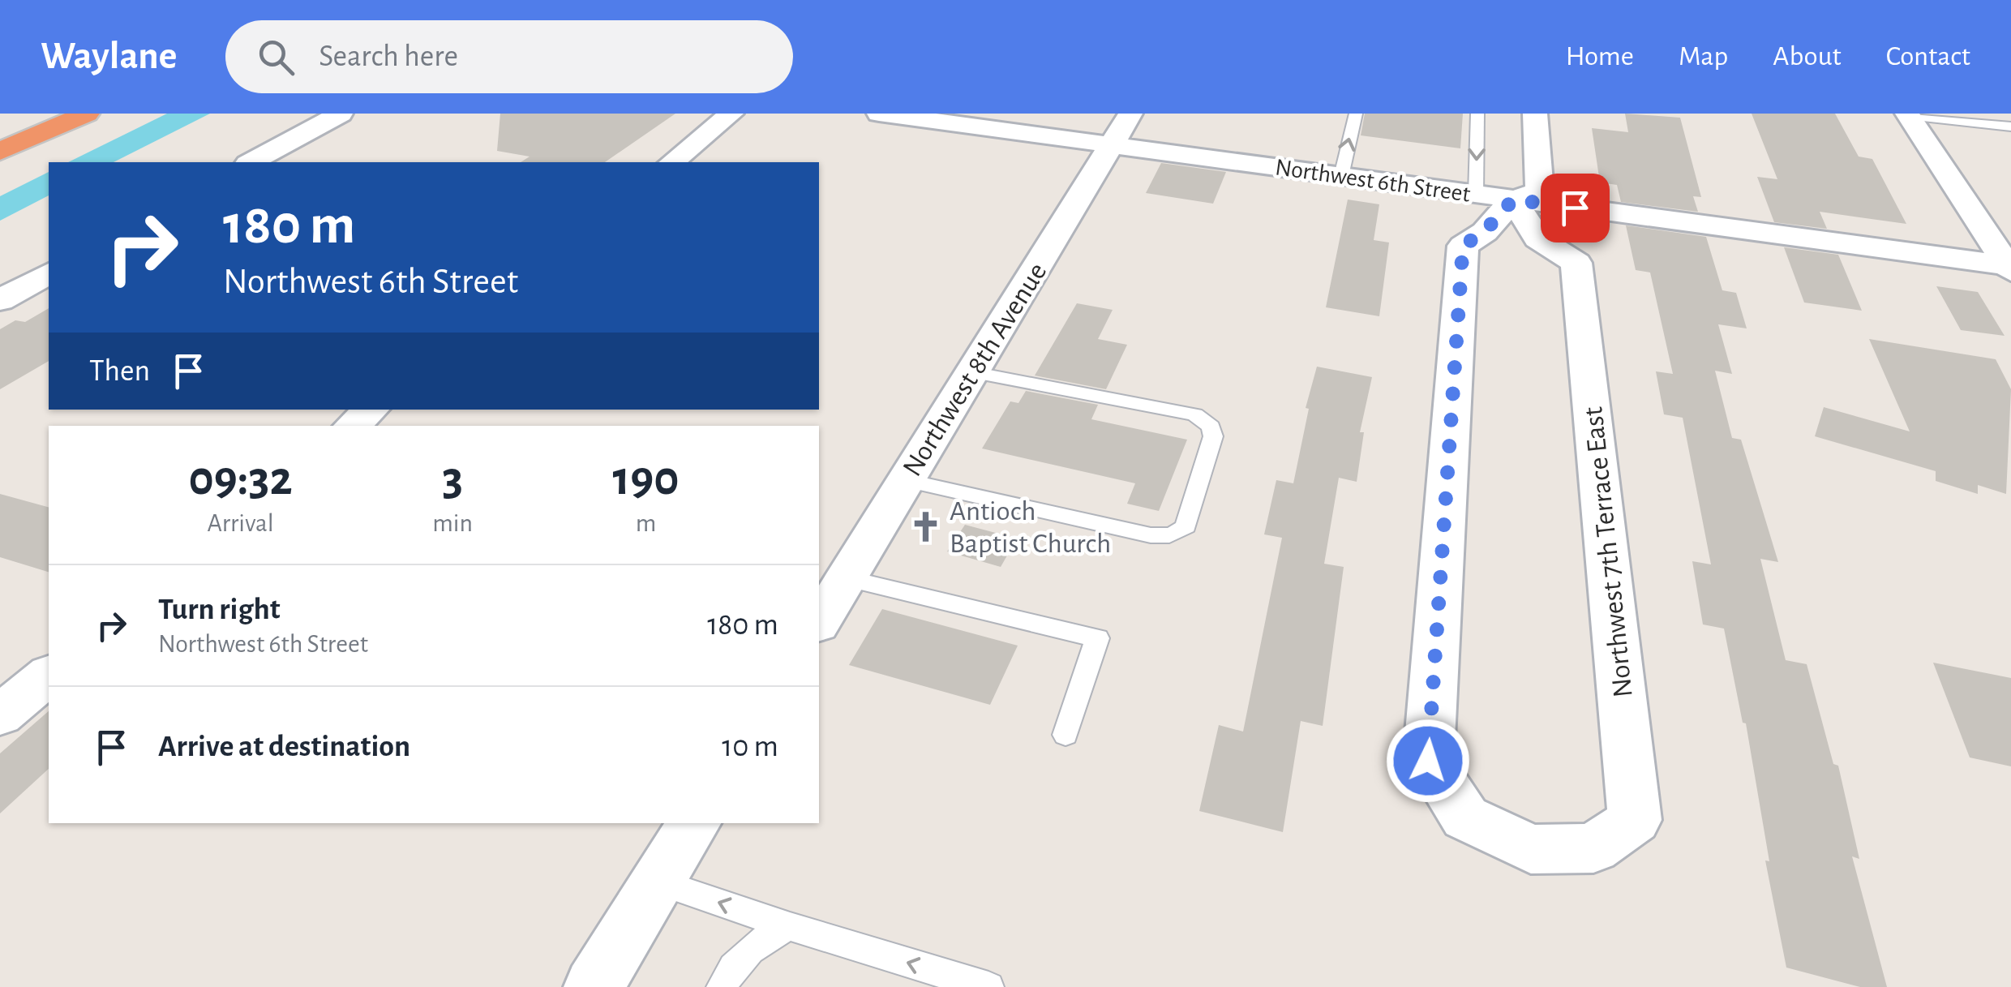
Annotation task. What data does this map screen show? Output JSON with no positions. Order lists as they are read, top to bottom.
{
  "streets": {
    "street": ["Northwest 6th Street", "Northwest 8th Avenue", "Northwest 7th Terrace East"]
  },
  "crossings": [
    ["Northwest 6th Street", "Northwest 8th Avenue"],
    ["Northwest 6th Street", "Northwest 7th Terrace East"]
  ],
  "places": {
    "church": ["Antioch Baptist Church"]
  },
  "page": {
    "header": "Waylane",
    "search": "Search here",
    "nav": [
      "Home",
      "Map",
      "About",
      "Contact"
    ],
    "turn": ["180 m", "Northwest 6th Street"],
    "then": "Then",
    "eta": [
      "09:32",
      "Arrival",
      "3",
      "min",
      "190",
      "m"
    ],
    "list": [
      {
        "name": "Turn right",
        "note": "Northwest 6th Street",
        "value": "180 m"
      },
      {
        "name": "Arrive at destination",
        "value": "10 m"
      }
    ]
  }
}
